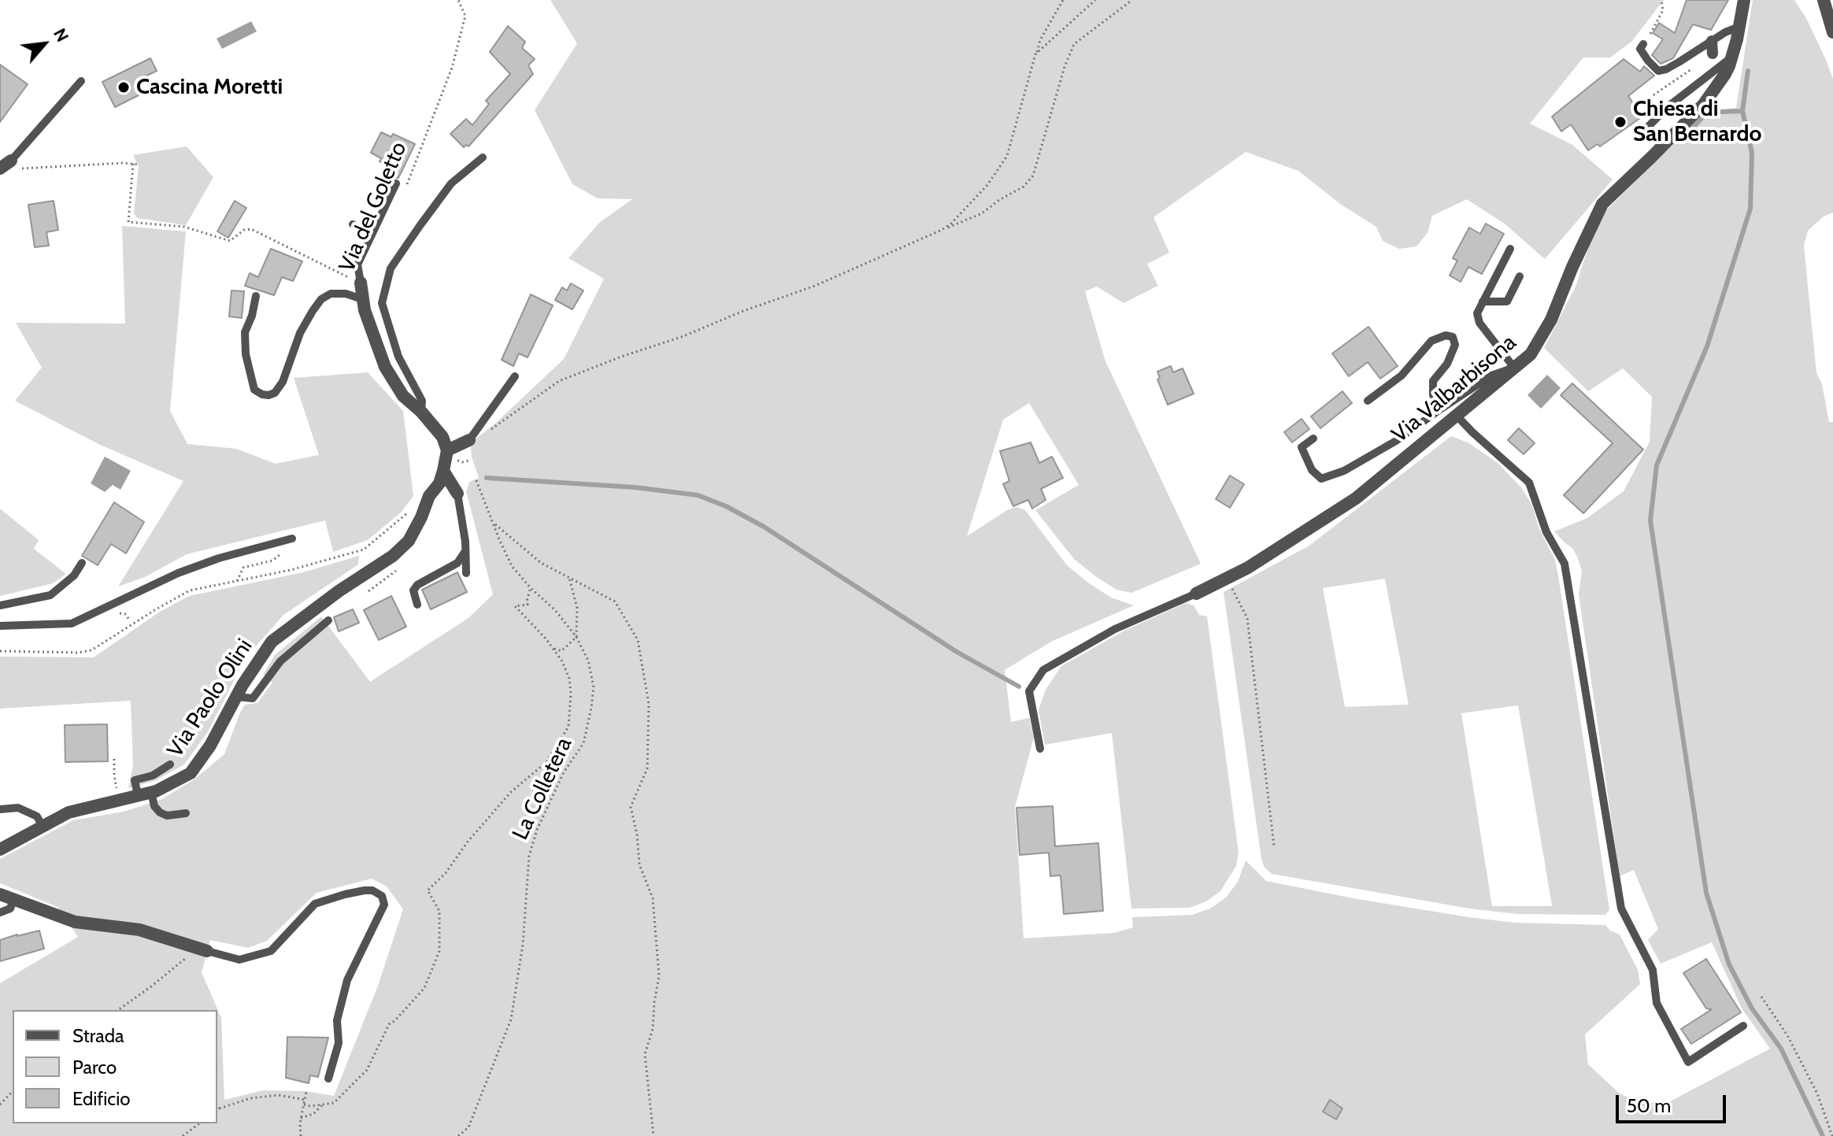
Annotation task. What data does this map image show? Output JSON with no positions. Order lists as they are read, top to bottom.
{
  "streets": {
    "street": ["Via del Goletto", "Via Valbarbisona", "Via Paolo Olini"],
    "path": ["La Colletera"]
  },
  "places": ["Cascina Moretti", "Chiesa di San Bernardo"],
  "legend": ["Strada", "Parco", "Edificio"],
  "scale_bar": "50 m",
  "north": "top right"
}
